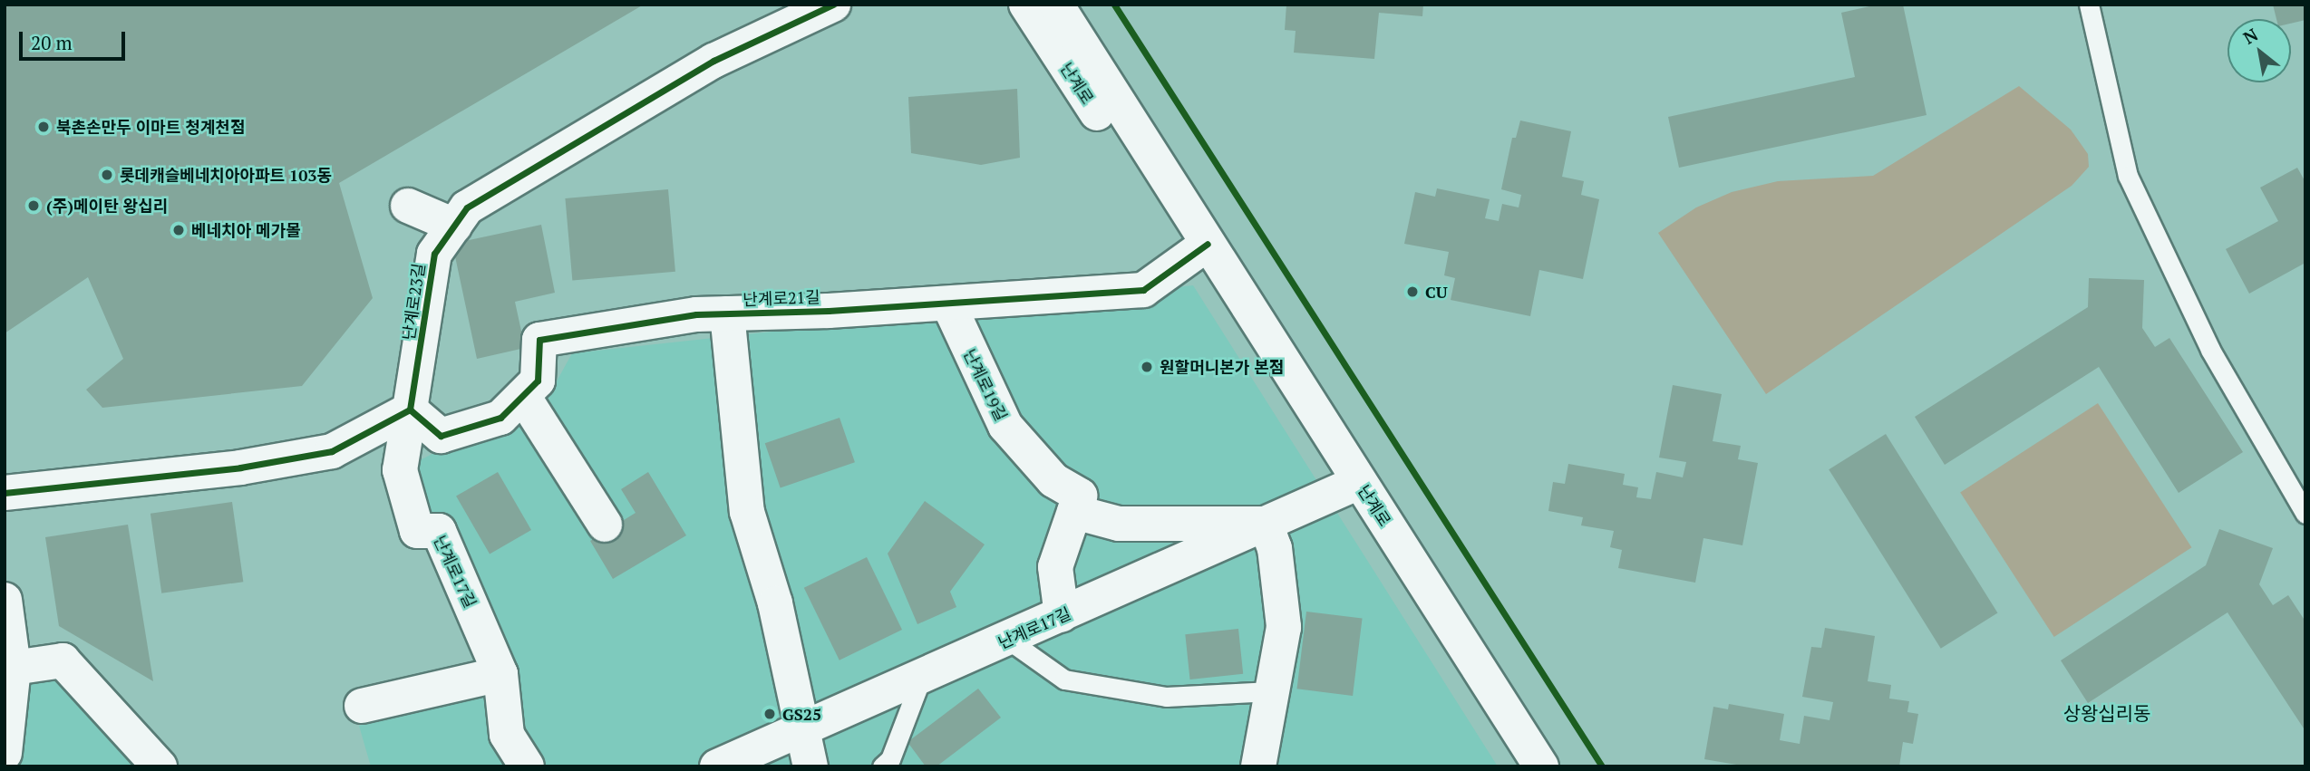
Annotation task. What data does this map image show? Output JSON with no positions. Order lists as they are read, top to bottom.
{
  "streets": {
    "street": [
      "난계로",
      "난계로21길",
      "난계로23길",
      "난계로19길",
      "난계로17길"
    ]
  },
  "crossings": [
    ["난계로", "난계로21길"],
    ["난계로", "난계로17길"],
    ["난계로21길", "난계로23길"],
    ["난계로21길", "난계로19길"],
    ["난계로21길", "난계로17길"],
    ["난계로23길", "난계로17길"]
  ],
  "districts": ["상왕십리동"],
  "places": [
    "북촌손만두 이마트 청계천점",
    "롯데캐슬베네치아아파트 103동",
    "(주)메이탄 왕십리",
    "베네치아 메가몰",
    "CU",
    "원할머니본가 본점",
    "GS25"
  ],
  "scale_bar": "20 m",
  "north": "top left"
}
